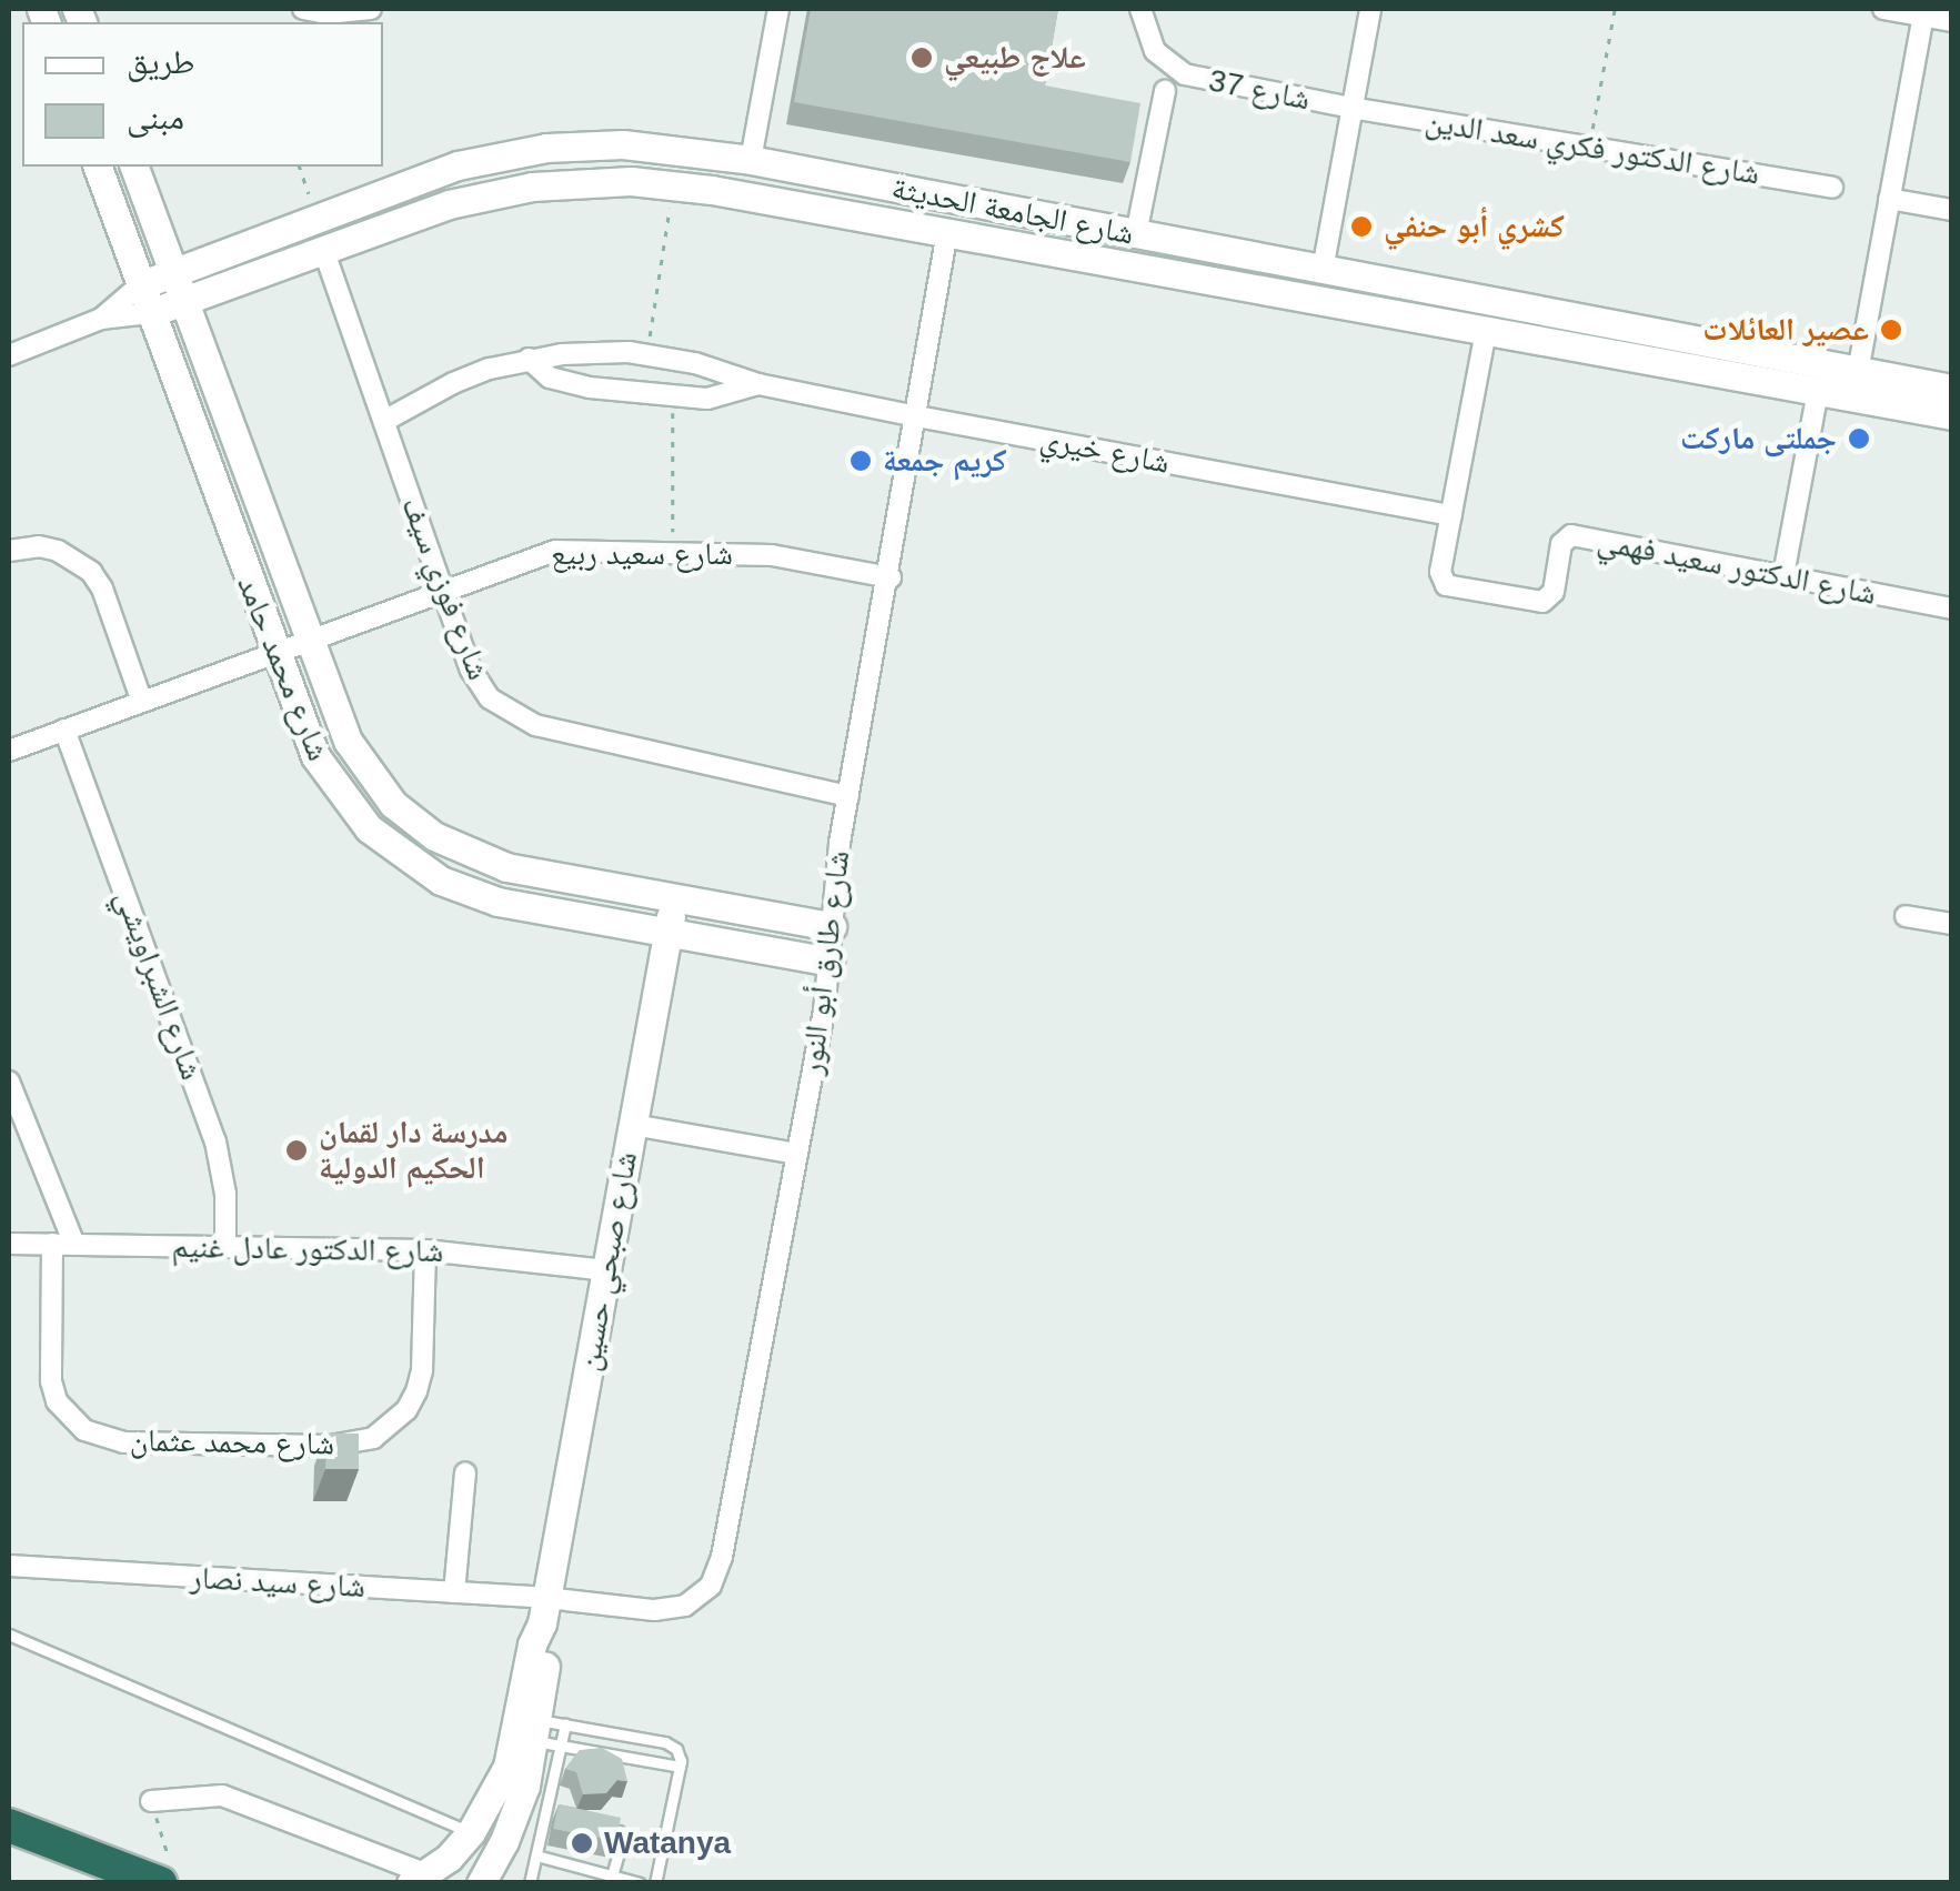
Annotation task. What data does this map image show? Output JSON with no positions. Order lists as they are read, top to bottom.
{
  "streets": {
    "street": [
      "شارع 37",
      "شارع الدكتور فكري سعد الدين",
      "شارع الجامعة الحديثة",
      "شارع خيري",
      "شارع سعيد ربيع",
      "شارع الدكتور سعيد فهمي",
      "شارع فوزي سيف",
      "شارع محمد حامد",
      "شارع طارق أبو النور",
      "شارع الشبراويشي",
      "شارع الدكتور عادل غنيم",
      "شارع صبحي حسين",
      "شارع محمد عثمان",
      "شارع سيد نصار"
    ]
  },
  "crossings": [
    ["شارع 37", "شارع الدكتور فكري سعد الدين"],
    ["شارع الجامعة الحديثة", "شارع فوزي سيف"],
    ["شارع الجامعة الحديثة", "شارع محمد حامد"],
    ["شارع الجامعة الحديثة", "شارع طارق أبو النور"],
    ["شارع خيري", "شارع الدكتور سعيد فهمي"],
    ["شارع خيري", "شارع فوزي سيف"],
    ["شارع خيري", "شارع طارق أبو النور"],
    ["شارع سعيد ربيع", "شارع فوزي سيف"],
    ["شارع سعيد ربيع", "شارع محمد حامد"],
    ["شارع سعيد ربيع", "شارع طارق أبو النور"],
    ["شارع سعيد ربيع", "شارع الشبراويشي"],
    ["شارع فوزي سيف", "شارع طارق أبو النور"],
    ["شارع محمد حامد", "شارع طارق أبو النور"],
    ["شارع محمد حامد", "شارع صبحي حسين"],
    ["شارع طارق أبو النور", "شارع صبحي حسين"],
    ["شارع طارق أبو النور", "شارع سيد نصار"],
    ["شارع الشبراويشي", "شارع الدكتور عادل غنيم"],
    ["شارع الدكتور عادل غنيم", "شارع صبحي حسين"],
    ["شارع الدكتور عادل غنيم", "شارع محمد عثمان"],
    ["شارع صبحي حسين", "شارع سيد نصار"]
  ],
  "places": [
    "علاج طبيعي",
    "كشري أبو حنفي",
    "عصير العائلات",
    "جملتى ماركت",
    "كريم جمعة",
    "مدرسة دار لقمان الحكيم الدولية",
    "Watanya"
  ],
  "legend": ["طريق", "مبنى"]
}
